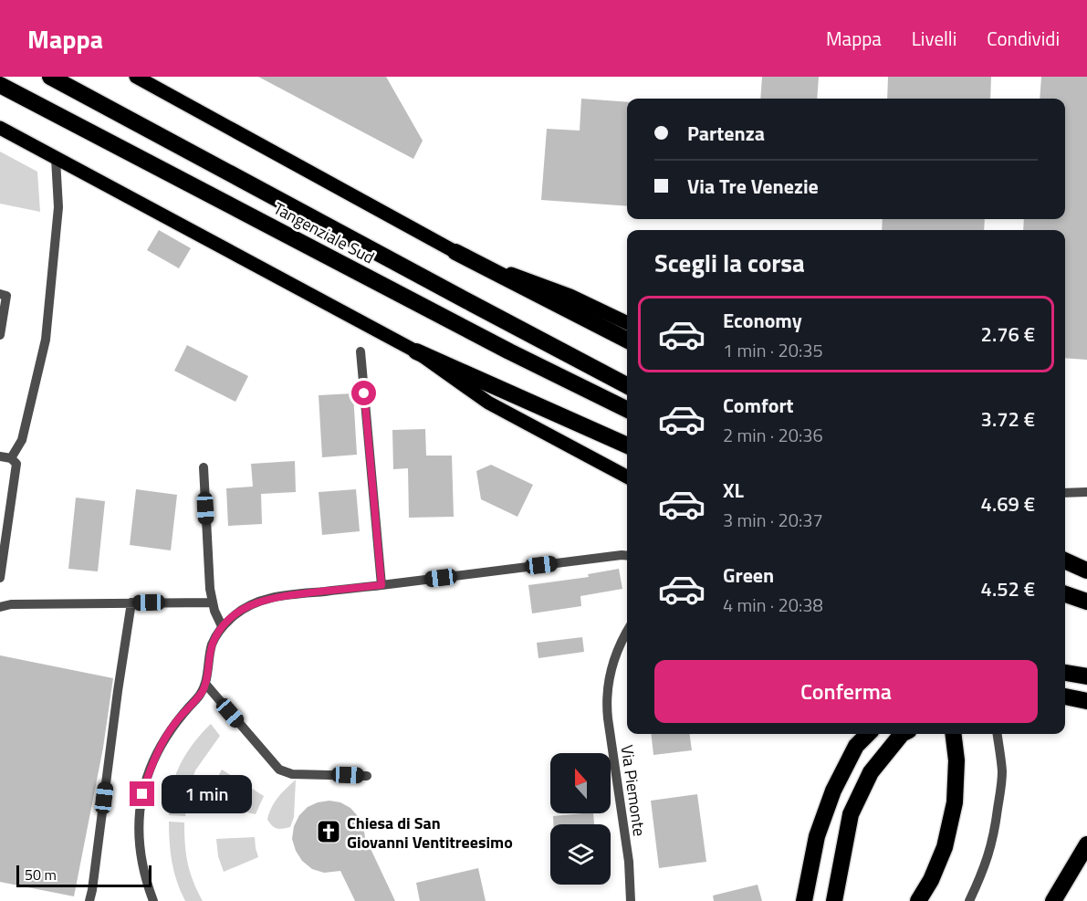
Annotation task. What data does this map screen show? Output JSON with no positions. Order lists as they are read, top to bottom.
{
  "streets": {
    "highway": ["Tangenziale Sud"],
    "street": ["Via Piemonte"]
  },
  "places": {
    "church": ["Chiesa di San Giovanni Ventitreesimo"]
  },
  "scale_bar": "50 m",
  "north": "top",
  "page": {
    "header": "Mappa",
    "nav": ["Mappa", "Livelli", "Condividi"],
    "banner": ["Partenza", "Via Tre Venezie"],
    "heading": "Scegli la corsa",
    "list": [
      {
        "name": "Economy",
        "note": "1 min · 20:35",
        "value": "2.76 €"
      },
      {
        "name": "Comfort",
        "note": "2 min · 20:36",
        "value": "3.72 €"
      },
      {
        "name": "XL",
        "note": "3 min · 20:37",
        "value": "4.69 €"
      },
      {
        "name": "Green",
        "note": "4 min · 20:38",
        "value": "4.52 €"
      }
    ],
    "buttons": "Conferma",
    "bubble": "1 min",
    "scale": "50 m"
  }
}
